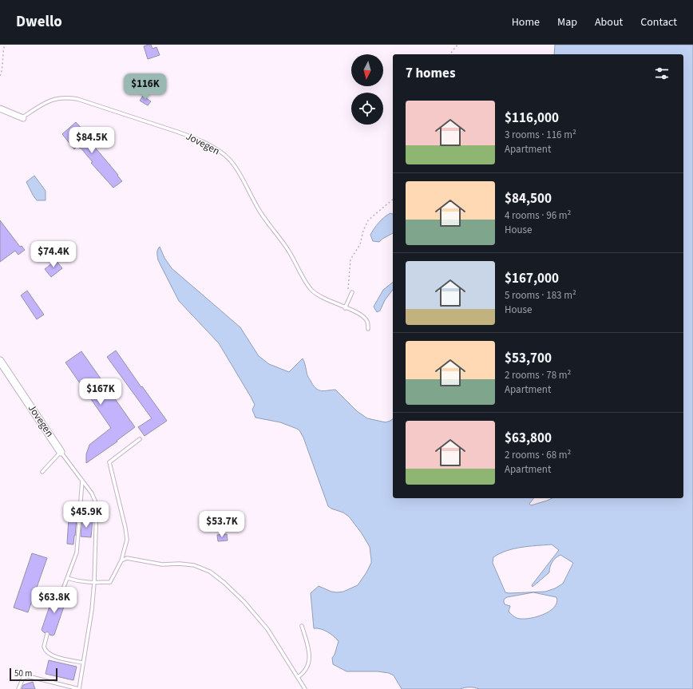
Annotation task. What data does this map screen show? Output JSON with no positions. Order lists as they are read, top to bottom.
{
  "streets": {
    "street": ["Jovegen"]
  },
  "scale_bar": "50 m",
  "north": "bottom",
  "page": {
    "header": "Dwello",
    "nav": [
      "Home",
      "Map",
      "About",
      "Contact"
    ],
    "heading": "7 homes",
    "price": [
      "$116K",
      "$84.5K",
      "$74.4K",
      "$167K",
      "$45.9K",
      "$53.7K",
      "$63.8K"
    ],
    "list": [
      {
        "name": "$116,000",
        "note": "3 rooms · 116 m² · Apartment"
      },
      {
        "name": "$84,500",
        "note": "4 rooms · 96 m² · House"
      },
      {
        "name": "$167,000",
        "note": "5 rooms · 183 m² · House"
      },
      {
        "name": "$53,700",
        "note": "2 rooms · 78 m² · Apartment"
      },
      {
        "name": "$63,800",
        "note": "2 rooms · 68 m² · Apartment"
      }
    ],
    "scale": "50 m"
  }
}
